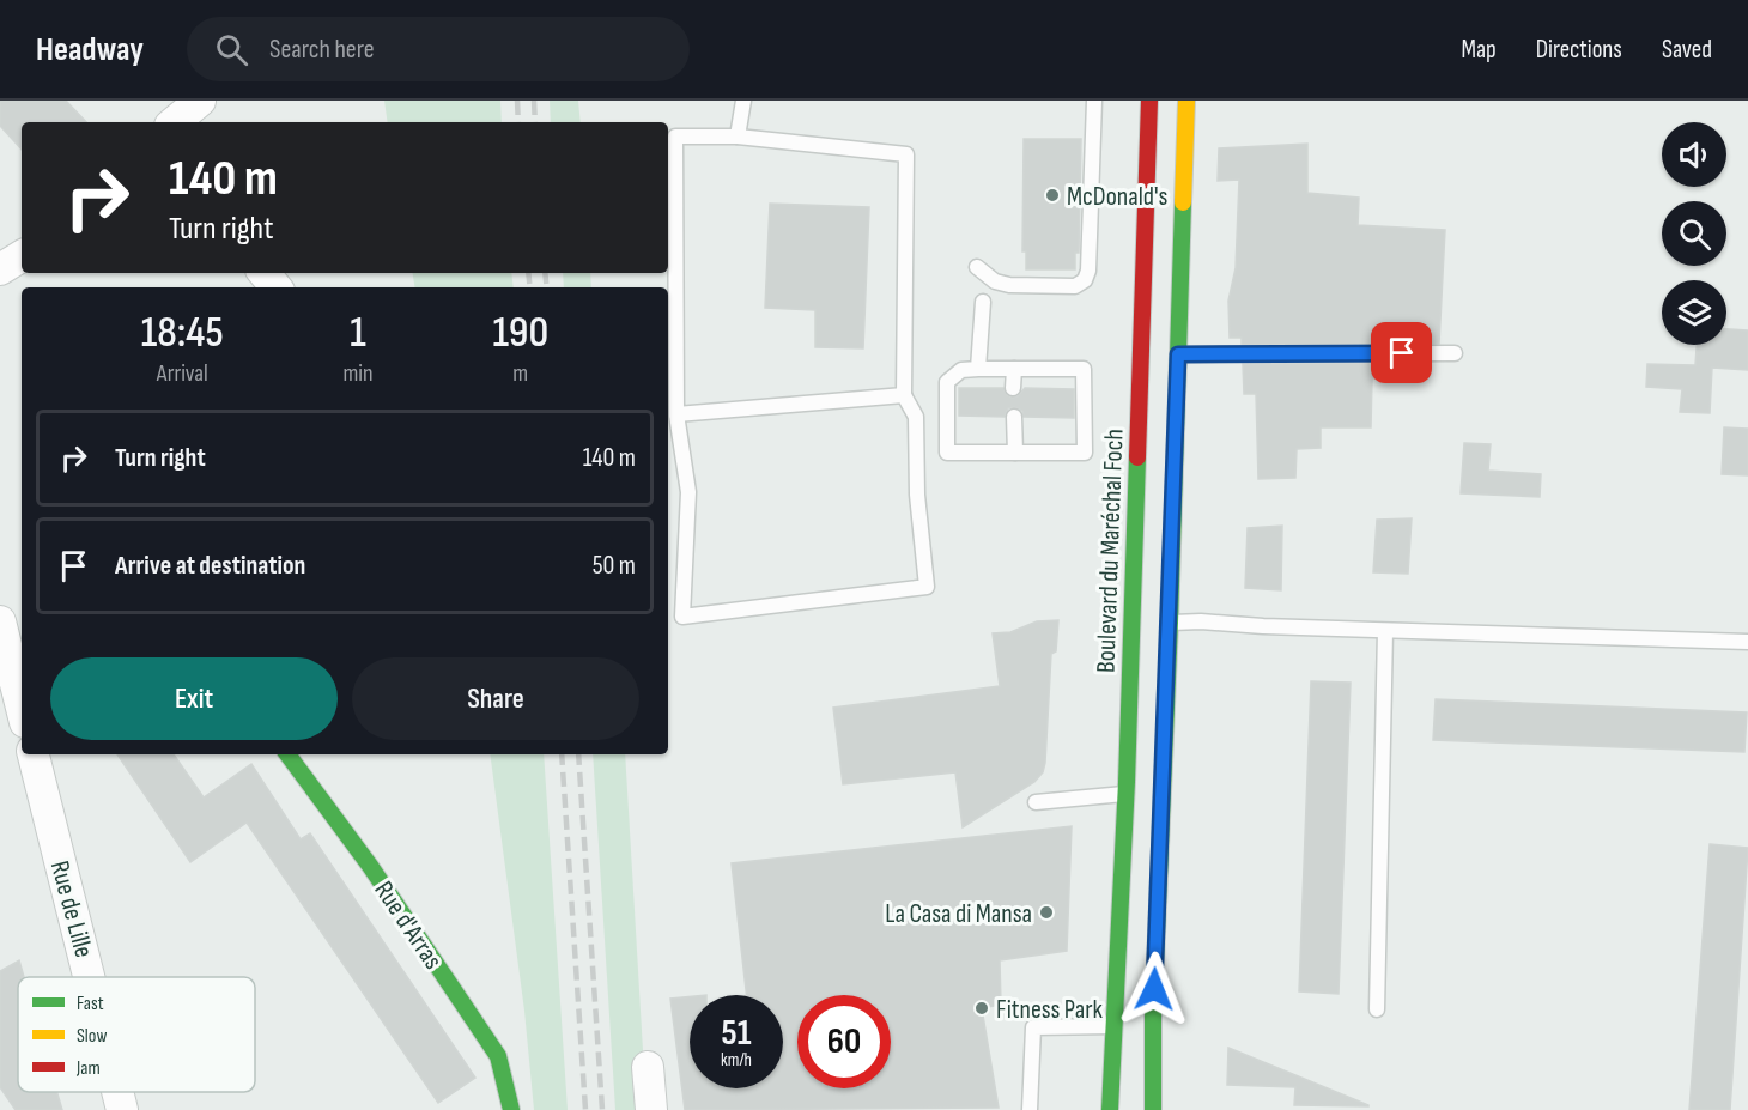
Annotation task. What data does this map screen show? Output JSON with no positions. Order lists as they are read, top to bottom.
{
  "streets": {
    "main road": ["Boulevard du Maréchal Foch", "Rue d'Arras"],
    "street": ["Rue de Lille"]
  },
  "places": ["McDonald's", "La Casa di Mansa", "Fitness Park"],
  "legend": ["Fast", "Slow", "Jam"],
  "page": {
    "header": "Headway",
    "search": "Search here",
    "nav": ["Map", "Directions", "Saved"],
    "turn": ["140 m", "Turn right"],
    "eta": [
      "18:45",
      "Arrival",
      "1",
      "min",
      "190",
      "m"
    ],
    "list": [
      {
        "name": "Turn right",
        "value": "140 m"
      },
      {
        "name": "Arrive at destination",
        "value": "50 m"
      }
    ],
    "buttons": ["Exit", "Share"],
    "speed": "51 km/h",
    "limit": "60"
  }
}
